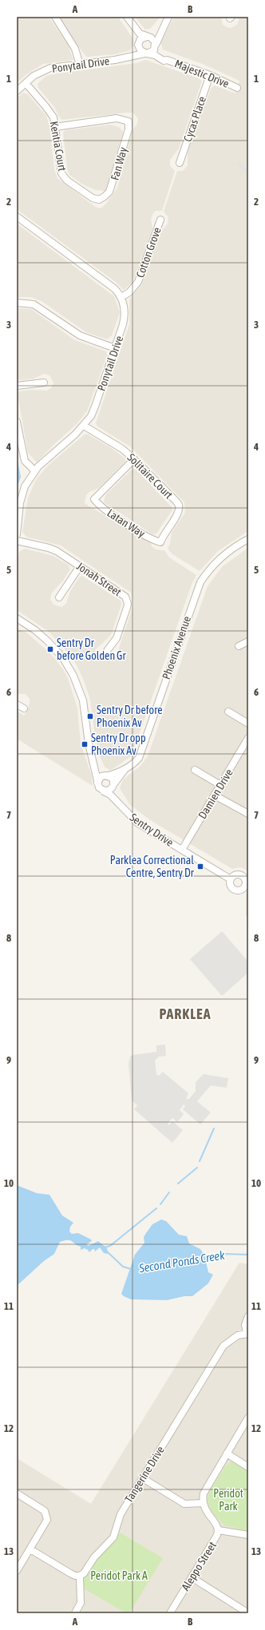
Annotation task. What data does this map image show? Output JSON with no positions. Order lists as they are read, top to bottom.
{
  "streets": {
    "street": [
      "Ponytail Drive",
      "Majestic Drive",
      "Cycas Place",
      "Kentia Court",
      "Fan Way",
      "Cotton Grove",
      "Solitaire Court",
      "Latan Way",
      "Jonah Street",
      "Phoenix Avenue",
      "Damien Drive",
      "Sentry Drive",
      "Tangerine Drive",
      "Aleppo Street"
    ]
  },
  "crossings": [
    ["Ponytail Drive", "Majestic Drive"],
    ["Ponytail Drive", "Kentia Court"],
    ["Ponytail Drive", "Cotton Grove"],
    ["Ponytail Drive", "Solitaire Court"],
    ["Majestic Drive", "Cycas Place"],
    ["Kentia Court", "Fan Way"],
    ["Solitaire Court", "Latan Way"],
    ["Phoenix Avenue", "Sentry Drive"],
    ["Damien Drive", "Sentry Drive"]
  ],
  "districts": ["PARKLEA"],
  "water": ["Second Ponds Creek"],
  "parks": ["Peridot Park", "Peridot Park A"],
  "places": {
    "transit": [
      "Sentry Dr before Golden Gr",
      "Sentry Dr before Phoenix Av",
      "Sentry Dr opp Phoenix Av",
      "Parklea Correctional Centre, Sentry Dr"
    ]
  },
  "grid": {
    "columns": ["A", "B"],
    "rows": [
      "1",
      "2",
      "3",
      "4",
      "5",
      "6",
      "7",
      "8",
      "9",
      "10",
      "11",
      "12",
      "13"
    ]
  }
}
